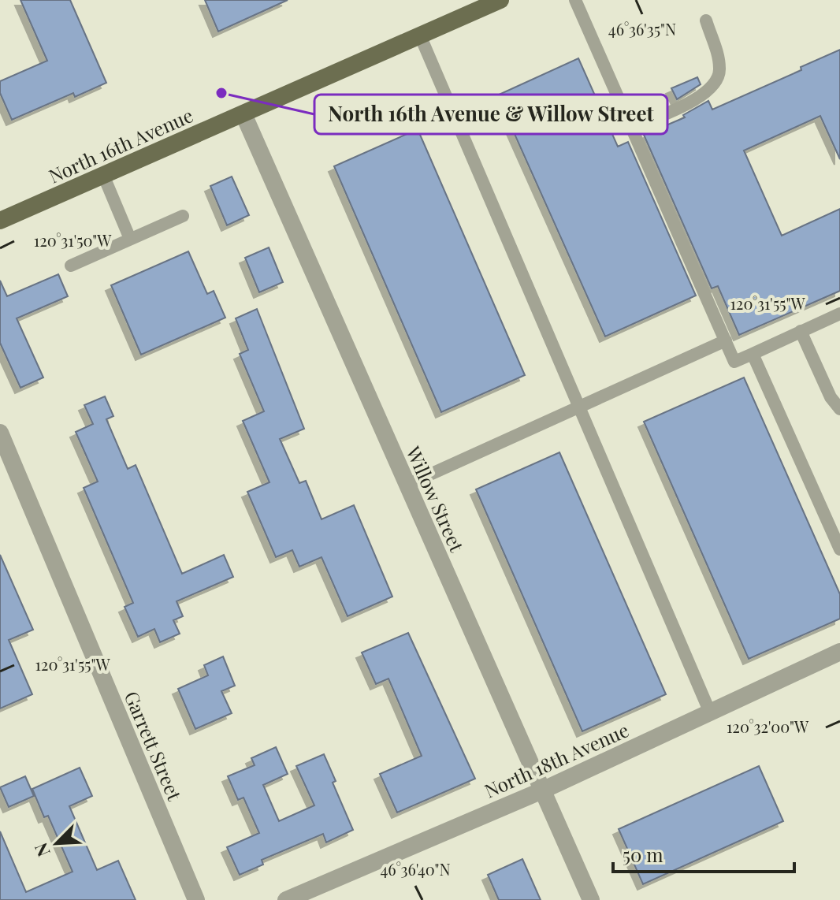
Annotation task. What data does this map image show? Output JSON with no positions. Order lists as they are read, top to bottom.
{
  "streets": {
    "main road": ["North 16th Avenue"],
    "street": ["Willow Street", "Garrett Street", "North 18th Avenue"]
  },
  "crossings": [
    ["North 16th Avenue", "Willow Street"],
    ["Willow Street", "North 18th Avenue"]
  ],
  "places": ["North 16th Avenue & Willow Street"],
  "scale_bar": "50 m",
  "north": "bottom left",
  "coordinates": [
    "46°36'35\"N",
    "120°31'50\"W",
    "120°31'55\"W",
    "120°32'00\"W",
    "46°36'40\"N"
  ]
}
